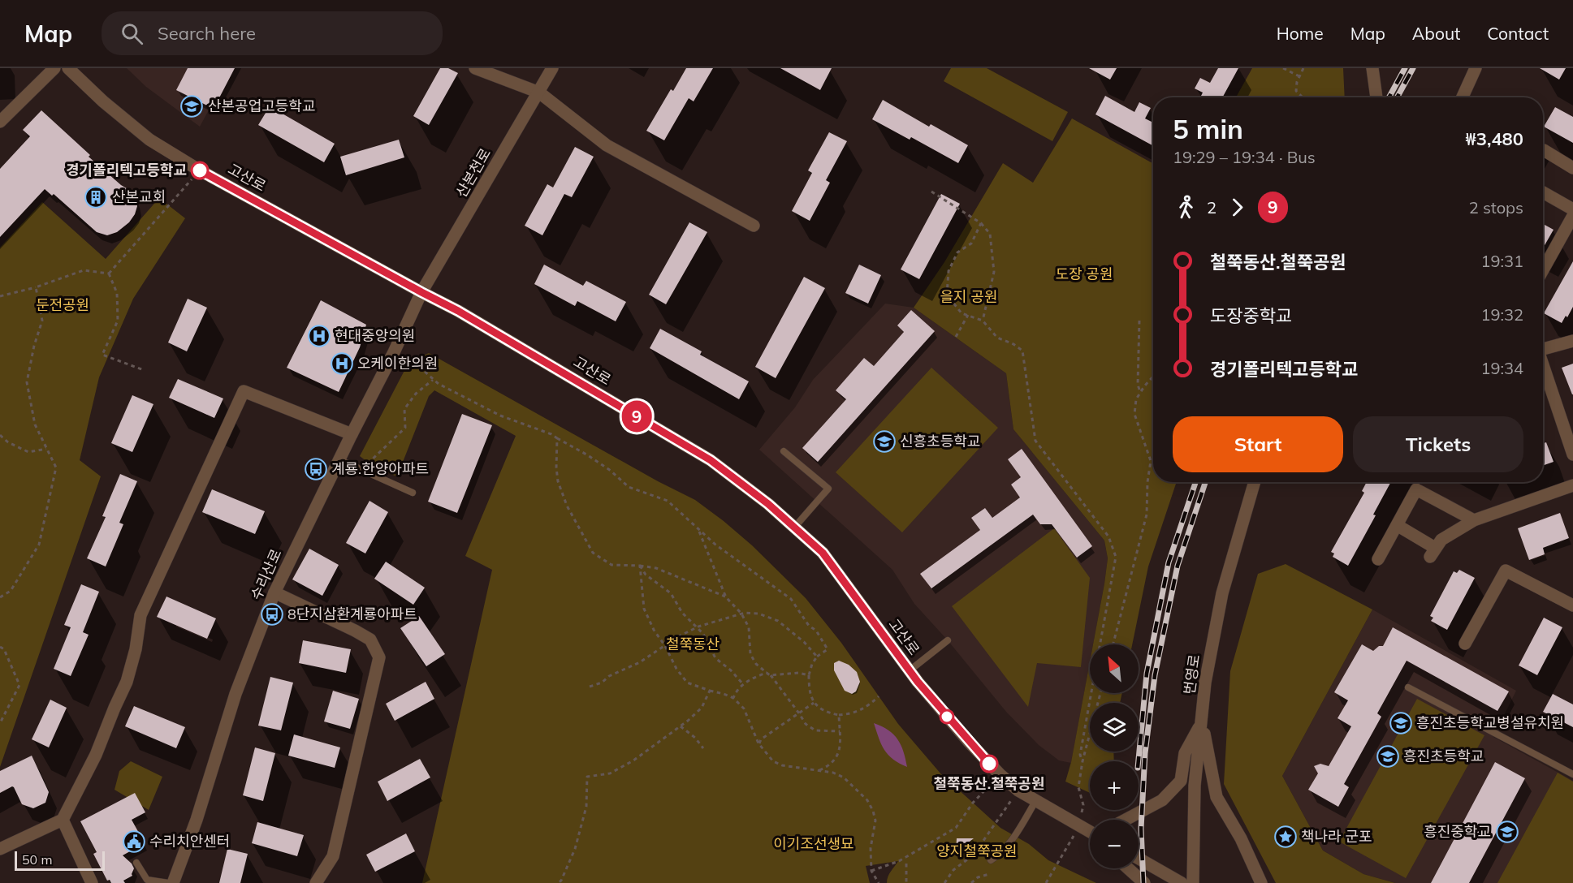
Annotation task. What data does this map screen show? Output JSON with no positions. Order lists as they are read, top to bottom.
{
  "streets": {
    "street": [
      "산본천로",
      "고산로",
      "수리산로",
      "번영로"
    ]
  },
  "crossings": [
    ["산본천로", "고산로"],
    ["산본천로", "수리산로"],
    ["고산로", "수리산로"]
  ],
  "parks": [
    "도장 공원",
    "을지 공원",
    "둔전공원",
    "철쭉동산",
    "이기조선생묘",
    "양지철쭉공원"
  ],
  "places": {
    "school or university": [
      "산본공업고등학교",
      "신흥초등학교",
      "흥진초등학교병설유치원",
      "흥진초등학교",
      "흥진중학교"
    ],
    "other": ["경기폴리텍고등학교", "철쭉동산.철쭉공원"],
    "building": ["산본교회"],
    "hospital": ["현대중앙의원", "오케이한의원"],
    "bus stop": ["계룡.한양아파트", "8단지삼환계룡아파트"],
    "place": ["책나라 군포"],
    "public building": ["수리치안센터"]
  },
  "lines": ["bus line 9"],
  "scale_bar": "50 m",
  "north": "top left",
  "page": {
    "header": "Map",
    "search": "Search here",
    "nav": [
      "Home",
      "Map",
      "About",
      "Contact"
    ],
    "on_map": "9",
    "heading": ["5 min", "19:29 – 19:34 · Bus", "₩3,480"],
    "legs": ["2", "9", "2 stops"],
    "list": [
      {
        "name": "철쭉동산.철쭉공원",
        "value": "19:31"
      },
      {
        "name": "도장중학교",
        "value": "19:32"
      },
      {
        "name": "경기폴리텍고등학교",
        "value": "19:34"
      }
    ],
    "buttons": ["Start", "Tickets"],
    "map_buttons": ["+", "−"],
    "scale": "50 m"
  }
}
